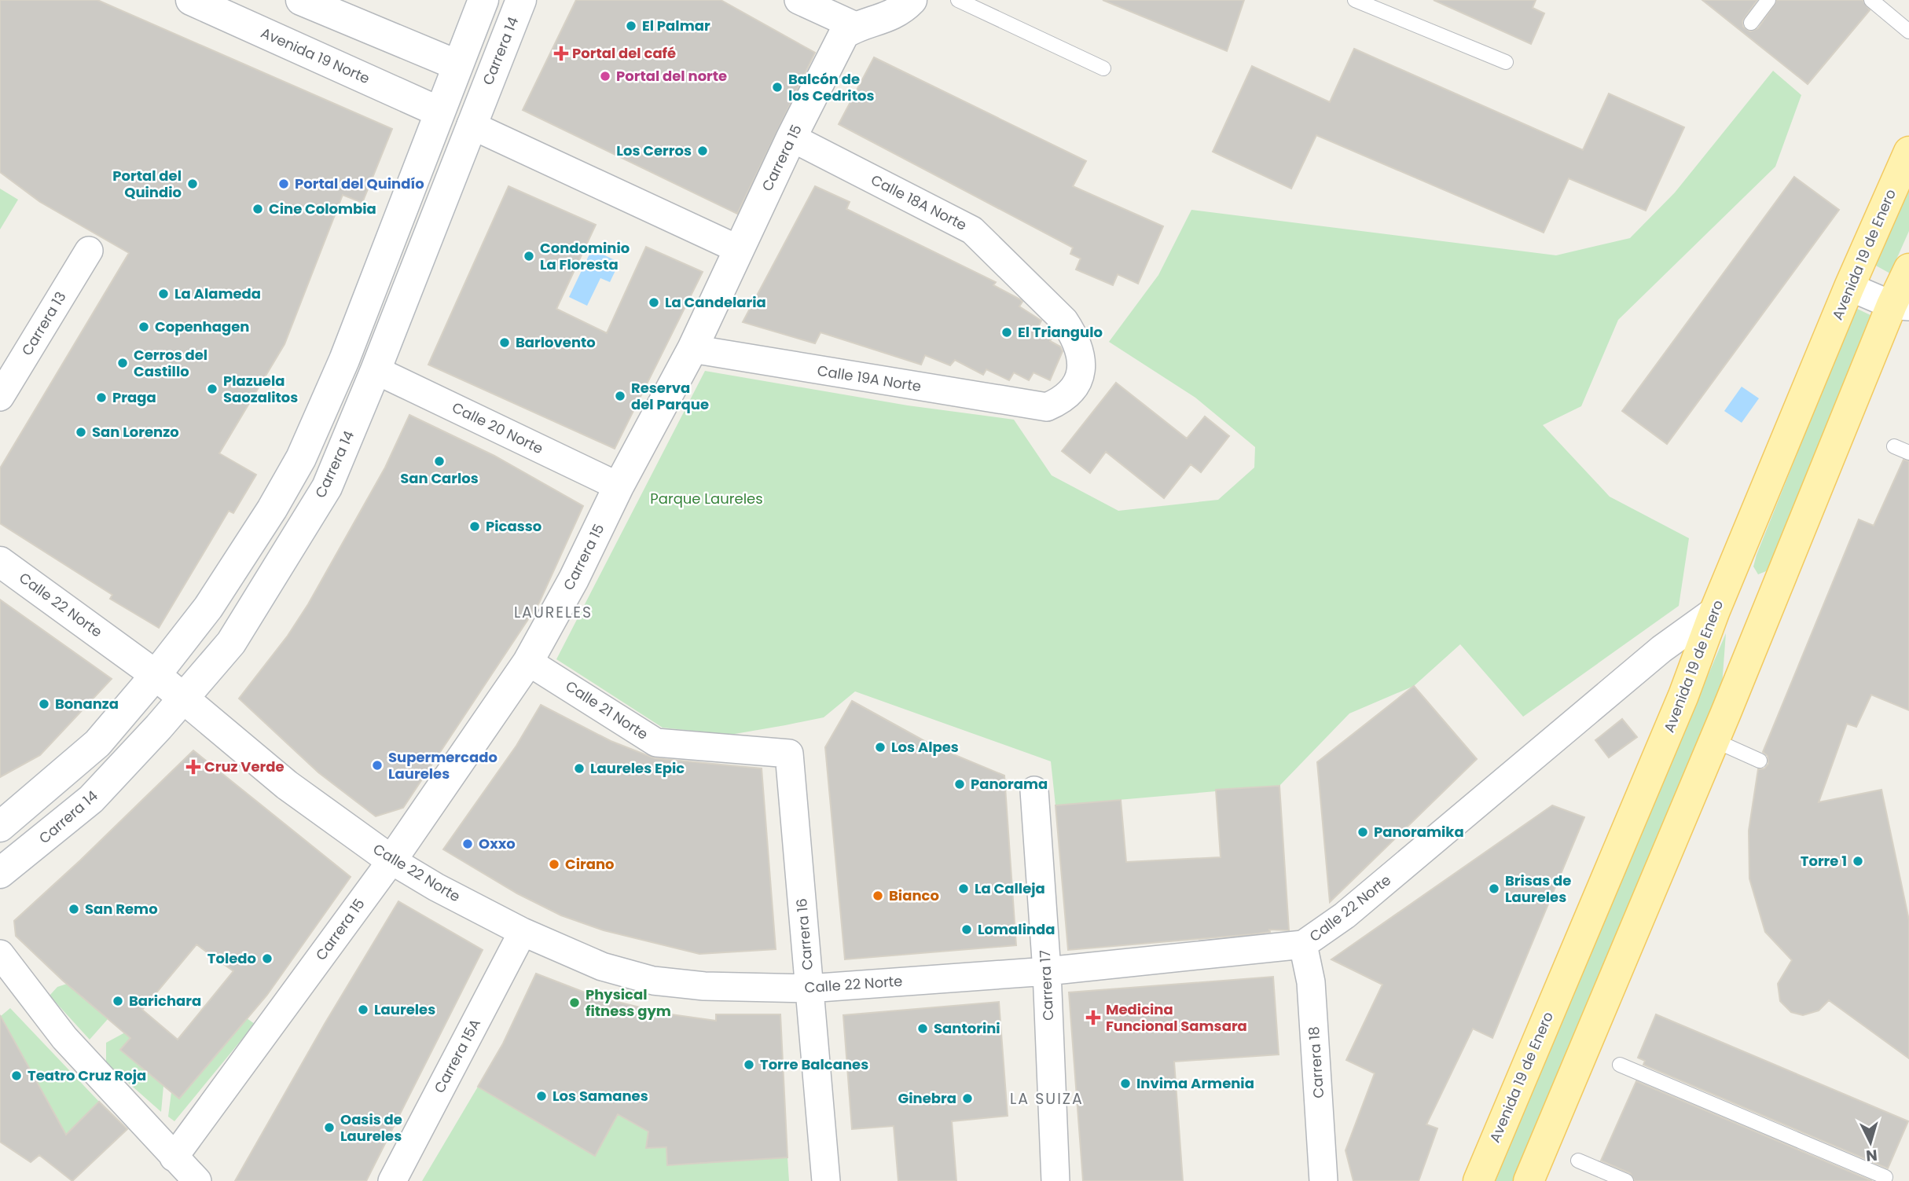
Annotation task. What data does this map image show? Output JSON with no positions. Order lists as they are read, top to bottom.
{
  "streets": {
    "main road": [
      "Carrera 14",
      "Avenida 19 Norte",
      "Carrera 15",
      "Avenida 19 de Enero",
      "Calle 22 Norte"
    ],
    "street": [
      "Calle 18A Norte",
      "Carrera 13",
      "Calle 19A Norte",
      "Calle 20 Norte",
      "Calle 21 Norte",
      "Carrera 16",
      "Carrera 17",
      "Carrera 15A",
      "Carrera 18"
    ]
  },
  "crossings": [
    ["Carrera 14", "Calle 20 Norte"],
    ["Carrera 14", "Calle 22 Norte"],
    ["Carrera 15", "Calle 18A Norte"],
    ["Carrera 15", "Calle 19A Norte"],
    ["Carrera 15", "Calle 20 Norte"],
    ["Carrera 15", "Calle 22 Norte"],
    ["Carrera 15", "Calle 21 Norte"],
    ["Calle 18A Norte", "Calle 19A Norte"],
    ["Avenida 19 de Enero", "Calle 22 Norte"],
    ["Calle 22 Norte", "Carrera 16"],
    ["Calle 22 Norte", "Carrera 17"],
    ["Calle 22 Norte", "Carrera 15A"],
    ["Calle 22 Norte", "Carrera 18"],
    ["Calle 21 Norte", "Carrera 16"]
  ],
  "districts": ["LAURELES", "LA SUIZA"],
  "parks": ["Parque Laureles"],
  "places": {
    "other": [
      "El Palmar",
      "Portal del norte",
      "Balcón de los Cedritos",
      "Los Cerros",
      "Portal del Quindio",
      "Portal del Quindío",
      "Cine Colombia",
      "Condominio La Floresta",
      "La Alameda",
      "La Candelaria",
      "Copenhagen",
      "El Triangulo",
      "Barlovento",
      "Cerros del Castillo",
      "Plazuela Saozalitos",
      "Reserva del Parque",
      "Praga",
      "San Lorenzo",
      "San Carlos",
      "Picasso",
      "Bonanza",
      "Los Alpes",
      "Supermercado Laureles",
      "Laureles Epic",
      "Panorama",
      "Panoramika",
      "Oxxo",
      "Torre 1",
      "Cirano",
      "La Calleja",
      "Brisas de Laureles",
      "Bianco",
      "San Remo",
      "Lomalinda",
      "Toledo",
      "Barichara",
      "Physical fitness gym",
      "Laureles",
      "Santorini",
      "Torre Balcanes",
      "Teatro Cruz Roja",
      "Invima Armenia",
      "Los Samanes",
      "Ginebra",
      "Oasis de Laureles"
    ],
    "health": ["Portal del café", "Cruz Verde", "Medicina Funcional Samsara"]
  },
  "north": "bottom"
}
